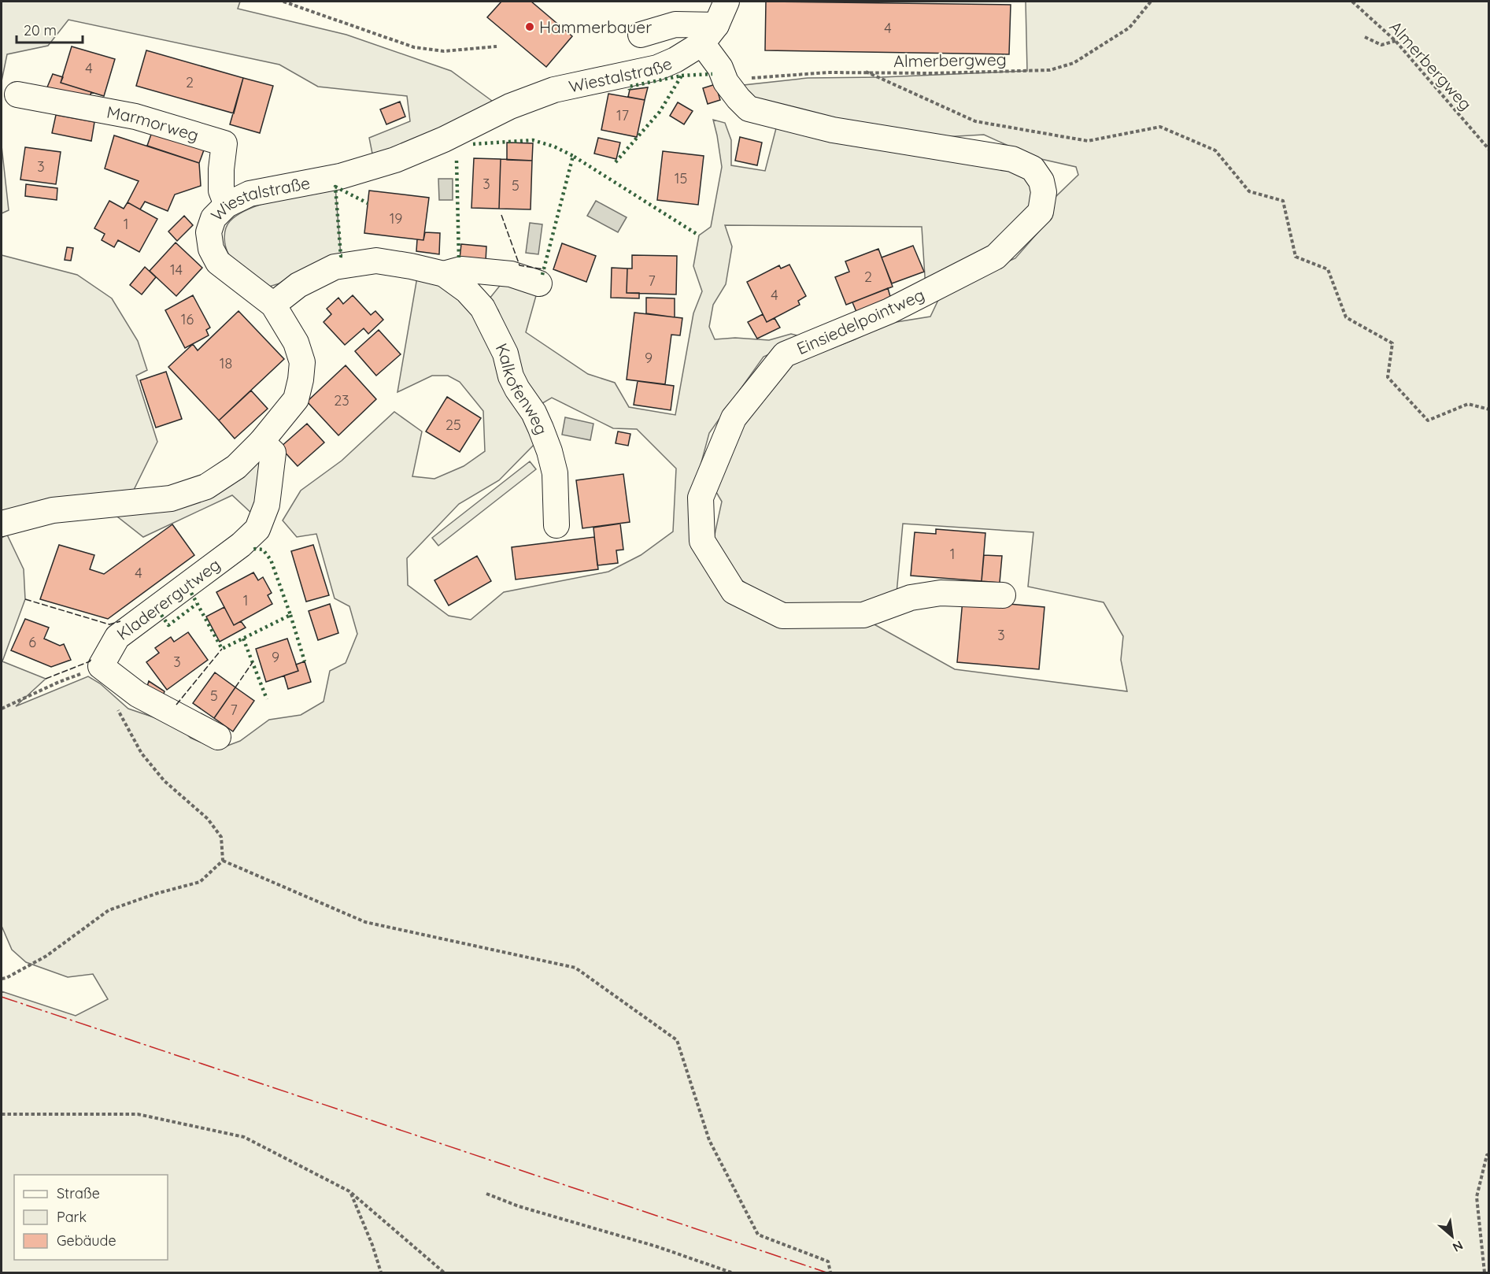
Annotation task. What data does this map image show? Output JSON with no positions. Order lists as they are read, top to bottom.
{
  "streets": {
    "street": [
      "Wiestalstraße",
      "Marmorweg",
      "Einsiedelpointweg",
      "Kalkofenweg",
      "Kladerergutweg"
    ],
    "path": ["Almerbergweg"]
  },
  "crossings": [
    ["Almerbergweg", "Einsiedelpointweg"],
    ["Wiestalstraße", "Marmorweg"],
    ["Wiestalstraße", "Kalkofenweg"],
    ["Wiestalstraße", "Kladerergutweg"]
  ],
  "places": ["Hammerbauer"],
  "house_numbers": [
    "4",
    "4",
    "2",
    "17",
    "3",
    "15",
    "3",
    "5",
    "19",
    "1",
    "14",
    "2",
    "7",
    "4",
    "16",
    "9",
    "18",
    "23",
    "25",
    "1",
    "4",
    "1",
    "3",
    "6",
    "9",
    "3",
    "5",
    "7"
  ],
  "legend": ["Straße", "Park", "Gebäude"],
  "scale_bar": "20 m",
  "north": "bottom right"
}
